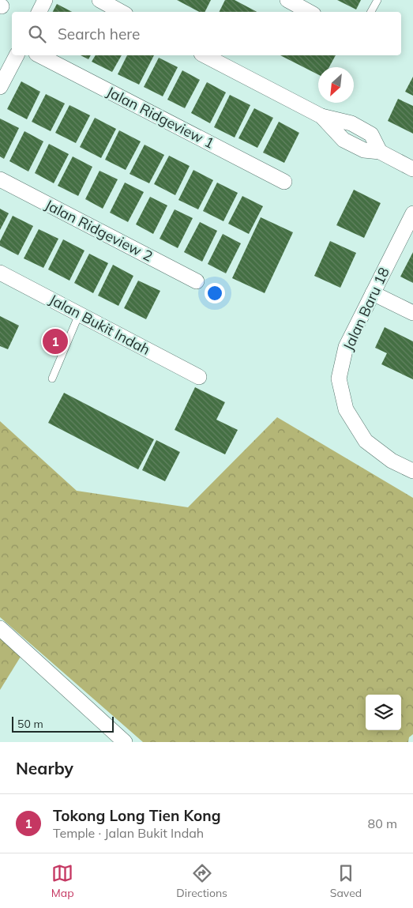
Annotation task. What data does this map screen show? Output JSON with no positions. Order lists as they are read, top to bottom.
{
  "streets": {
    "street": [
      "Jalan Ridgeview 1",
      "Jalan Ridgeview 2",
      "Jalan Baru 18",
      "Jalan Bukit Indah"
    ]
  },
  "scale_bar": "50 m",
  "north": "bottom left",
  "page": {
    "search": "Search here",
    "pins": "1",
    "scale": "50 m",
    "heading": "Nearby",
    "list": [
      {
        "mark": "1",
        "name": "Tokong Long Tien Kong",
        "note": "Temple · Jalan Bukit Indah",
        "value": "80 m"
      }
    ],
    "nav": ["Map", "Directions", "Saved"]
  }
}
